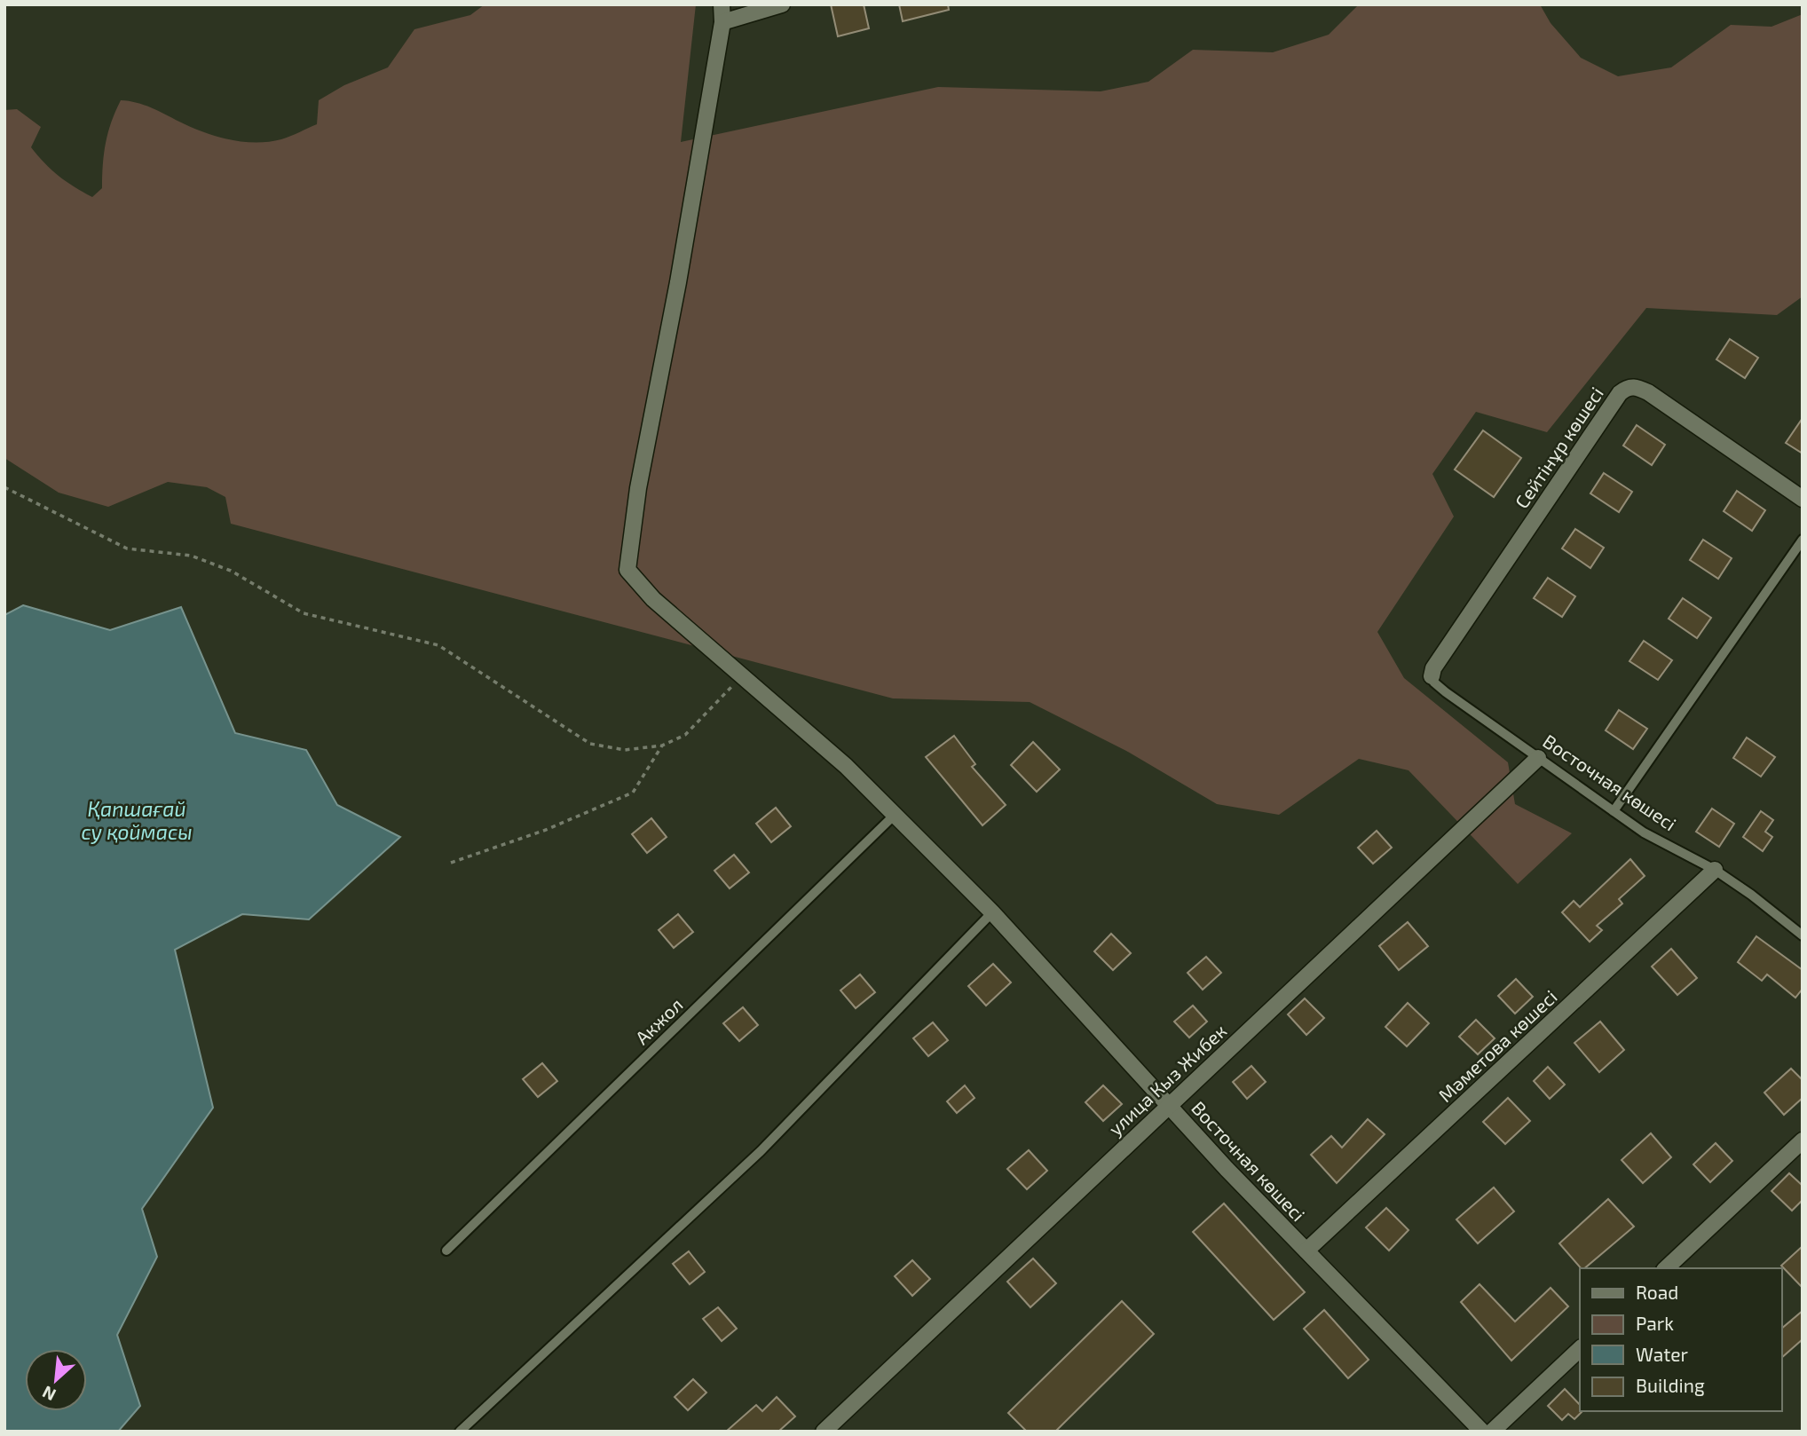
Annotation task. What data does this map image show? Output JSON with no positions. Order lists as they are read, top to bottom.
{
  "streets": {
    "street": [
      "Сейтінұр көшесі",
      "Восточная көшесі",
      "Мәметова көшесі",
      "улица Кыз Жибек"
    ],
    "lane": ["Акжол"]
  },
  "crossings": [
    ["Сейтінұр көшесі", "Восточная көшесі"],
    ["Восточная көшесі", "Акжол"],
    ["Восточная көшесі", "Мәметова көшесі"],
    ["Восточная көшесі", "улица Кыз Жибек"]
  ],
  "water": ["Қапшағай су қоймасы"],
  "legend": [
    "Road",
    "Park",
    "Water",
    "Building"
  ],
  "north": "bottom left"
}
